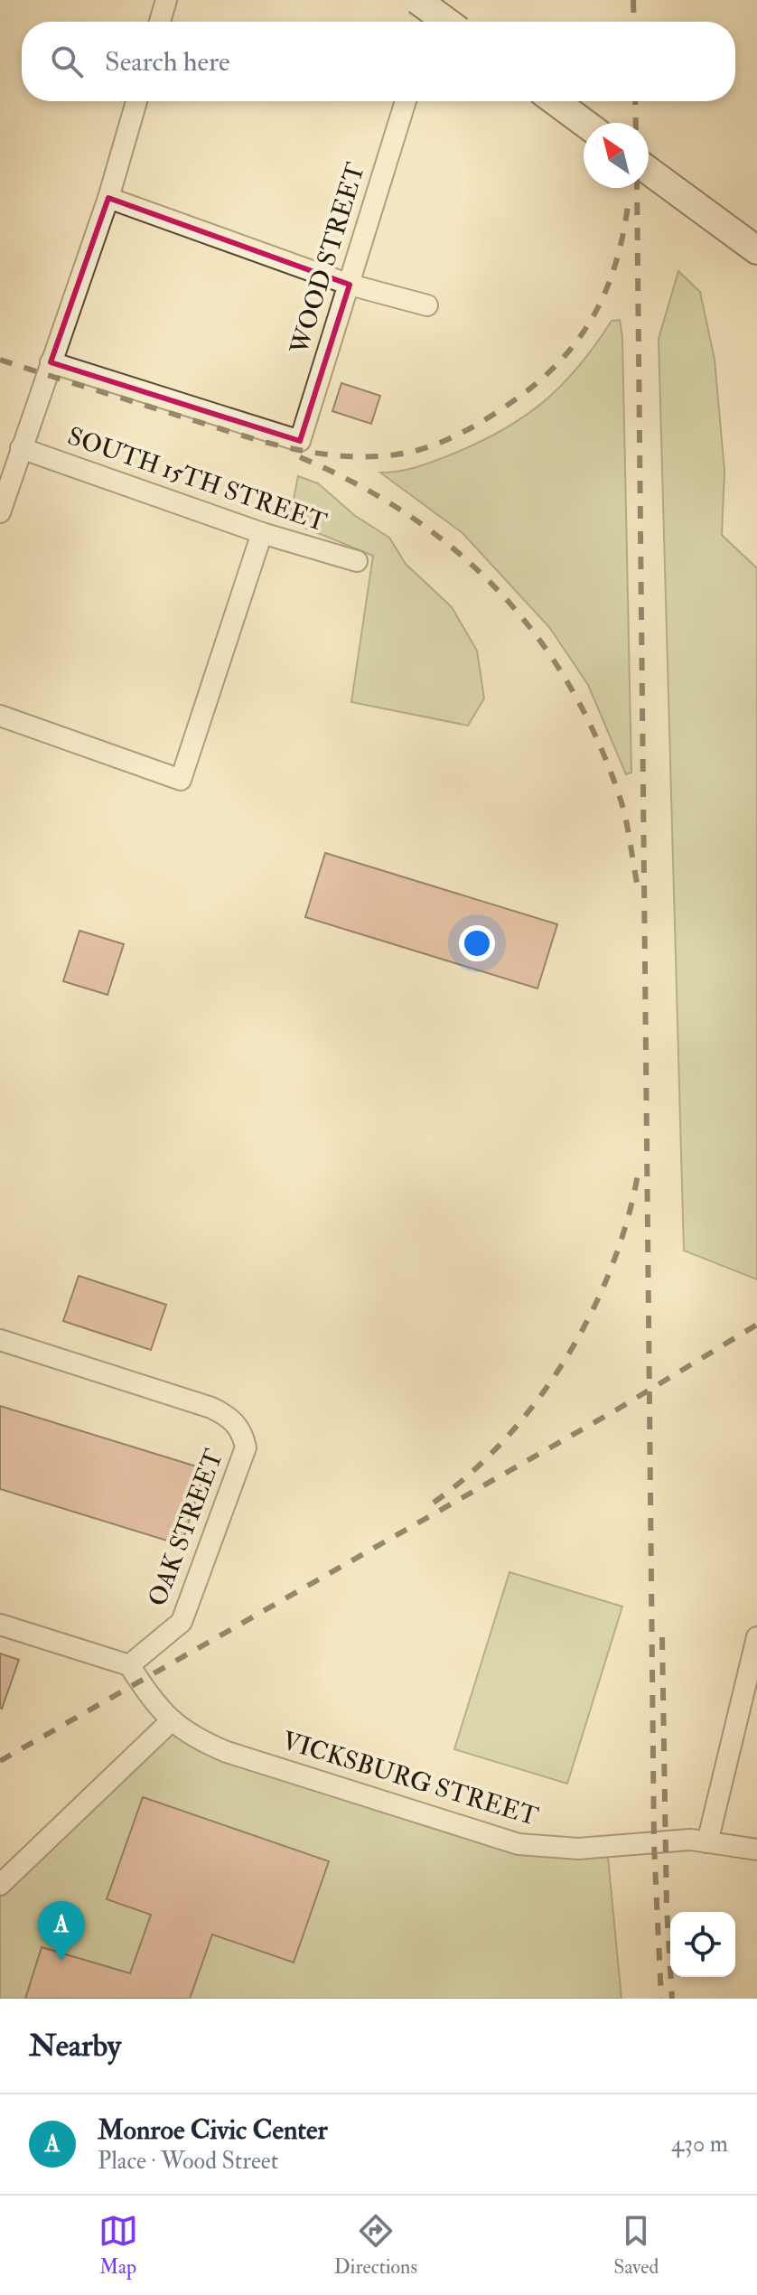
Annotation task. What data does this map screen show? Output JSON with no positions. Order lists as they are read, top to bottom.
{
  "streets": {
    "street": [
      "WOOD STREET",
      "SOUTH 15TH STREET",
      "OAK STREET",
      "VICKSBURG STREET"
    ]
  },
  "crossings": [
    ["OAK STREET", "VICKSBURG STREET"]
  ],
  "north": "top left",
  "page": {
    "search": "Search here",
    "pins": "A",
    "heading": "Nearby",
    "list": [
      {
        "mark": "A",
        "name": "Monroe Civic Center",
        "note": "Place · Wood Street",
        "value": "430 m"
      }
    ],
    "nav": ["Map", "Directions", "Saved"]
  }
}
